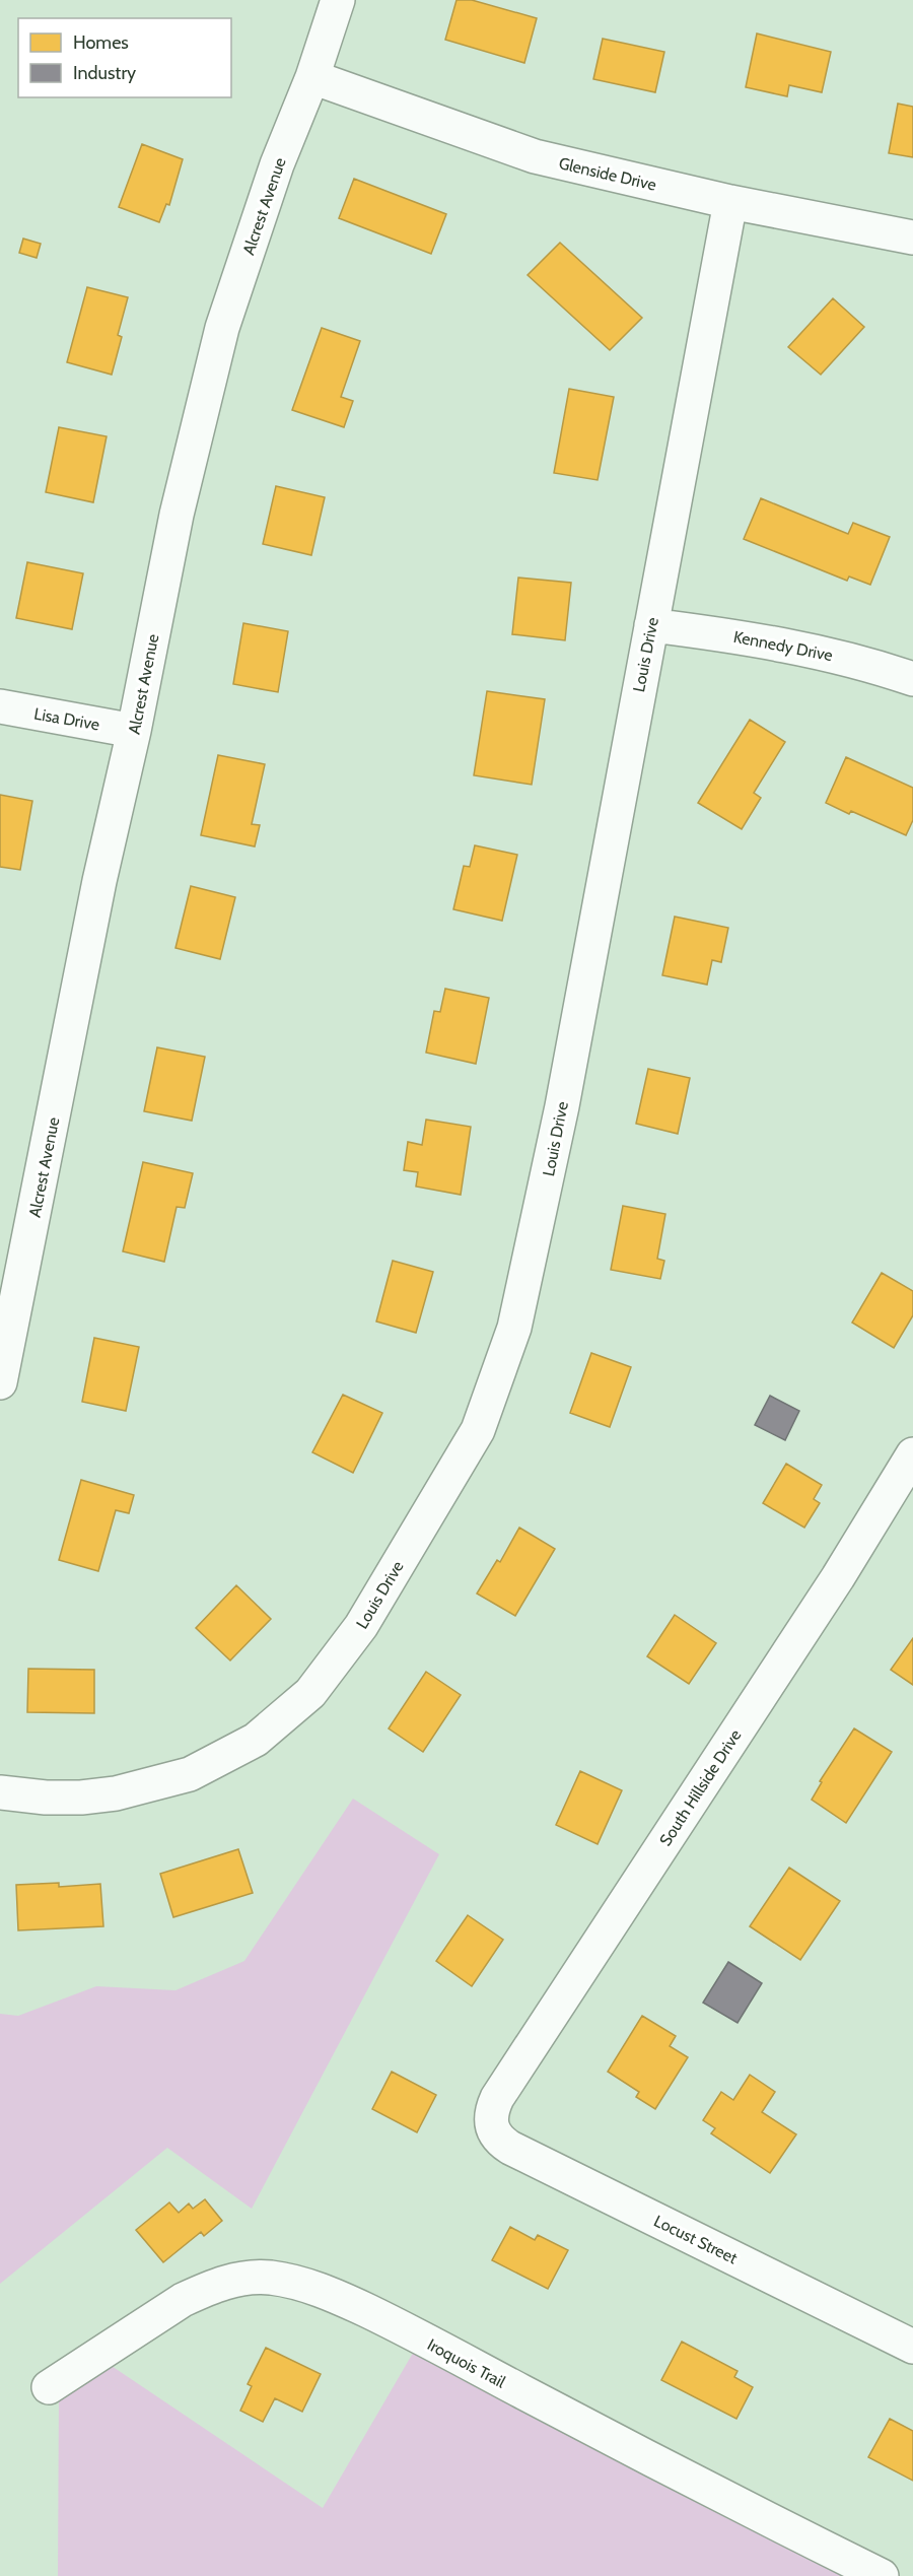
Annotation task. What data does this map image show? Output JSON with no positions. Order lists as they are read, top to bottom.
{
  "streets": {
    "street": [
      "Glenside Drive",
      "Alcrest Avenue",
      "Kennedy Drive",
      "Louis Drive",
      "Lisa Drive",
      "South Hillside Drive",
      "Locust Street",
      "Iroquois Trail"
    ]
  },
  "crossings": [
    ["Glenside Drive", "Alcrest Avenue"],
    ["Glenside Drive", "Louis Drive"],
    ["Alcrest Avenue", "Lisa Drive"],
    ["Kennedy Drive", "Louis Drive"],
    ["South Hillside Drive", "Locust Street"]
  ],
  "legend": ["Homes", "Industry"]
}
